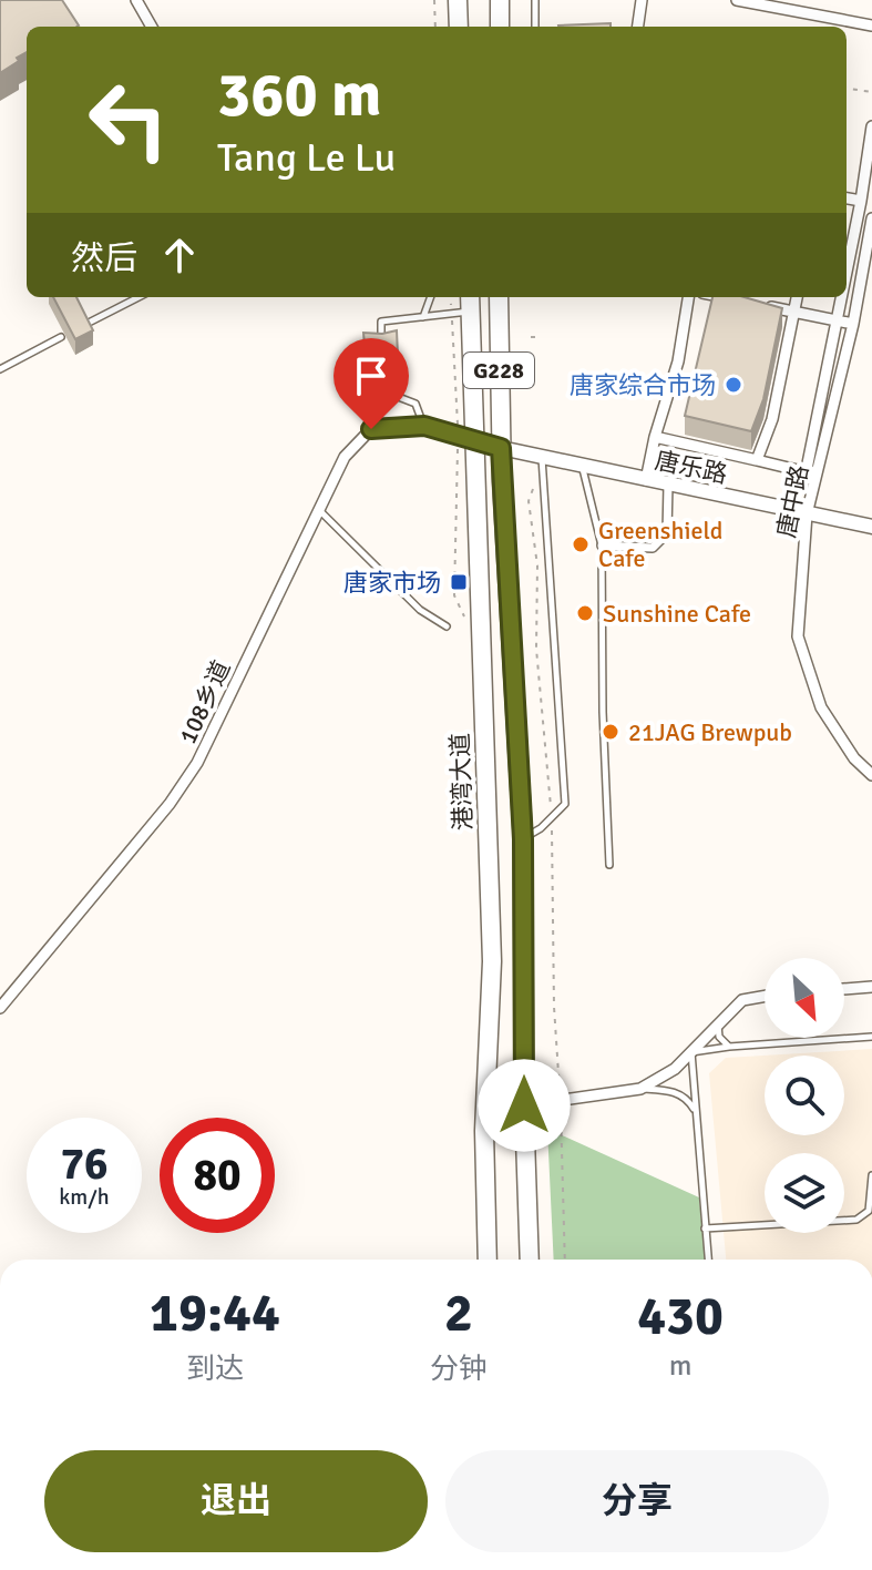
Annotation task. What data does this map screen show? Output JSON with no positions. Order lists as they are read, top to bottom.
{
  "streets": {
    "highway": ["G228", "港湾大道"],
    "street": ["唐乐路", "唐中路", "108乡道"]
  },
  "crossings": [
    ["G228", "唐乐路"],
    ["唐乐路", "唐中路"]
  ],
  "places": {
    "other": [
      "唐家综合市场",
      "Greenshield Cafe",
      "Sunshine Cafe",
      "21JAG Brewpub"
    ],
    "transit": ["唐家市场"]
  },
  "north": "bottom right",
  "page": {
    "turn": ["360 m", "Tang Le Lu"],
    "then": "然后",
    "speed": "76 km/h",
    "limit": "80",
    "eta": [
      "19:44",
      "到达",
      "2",
      "分钟",
      "430",
      "m"
    ],
    "buttons": ["退出", "分享"]
  }
}
